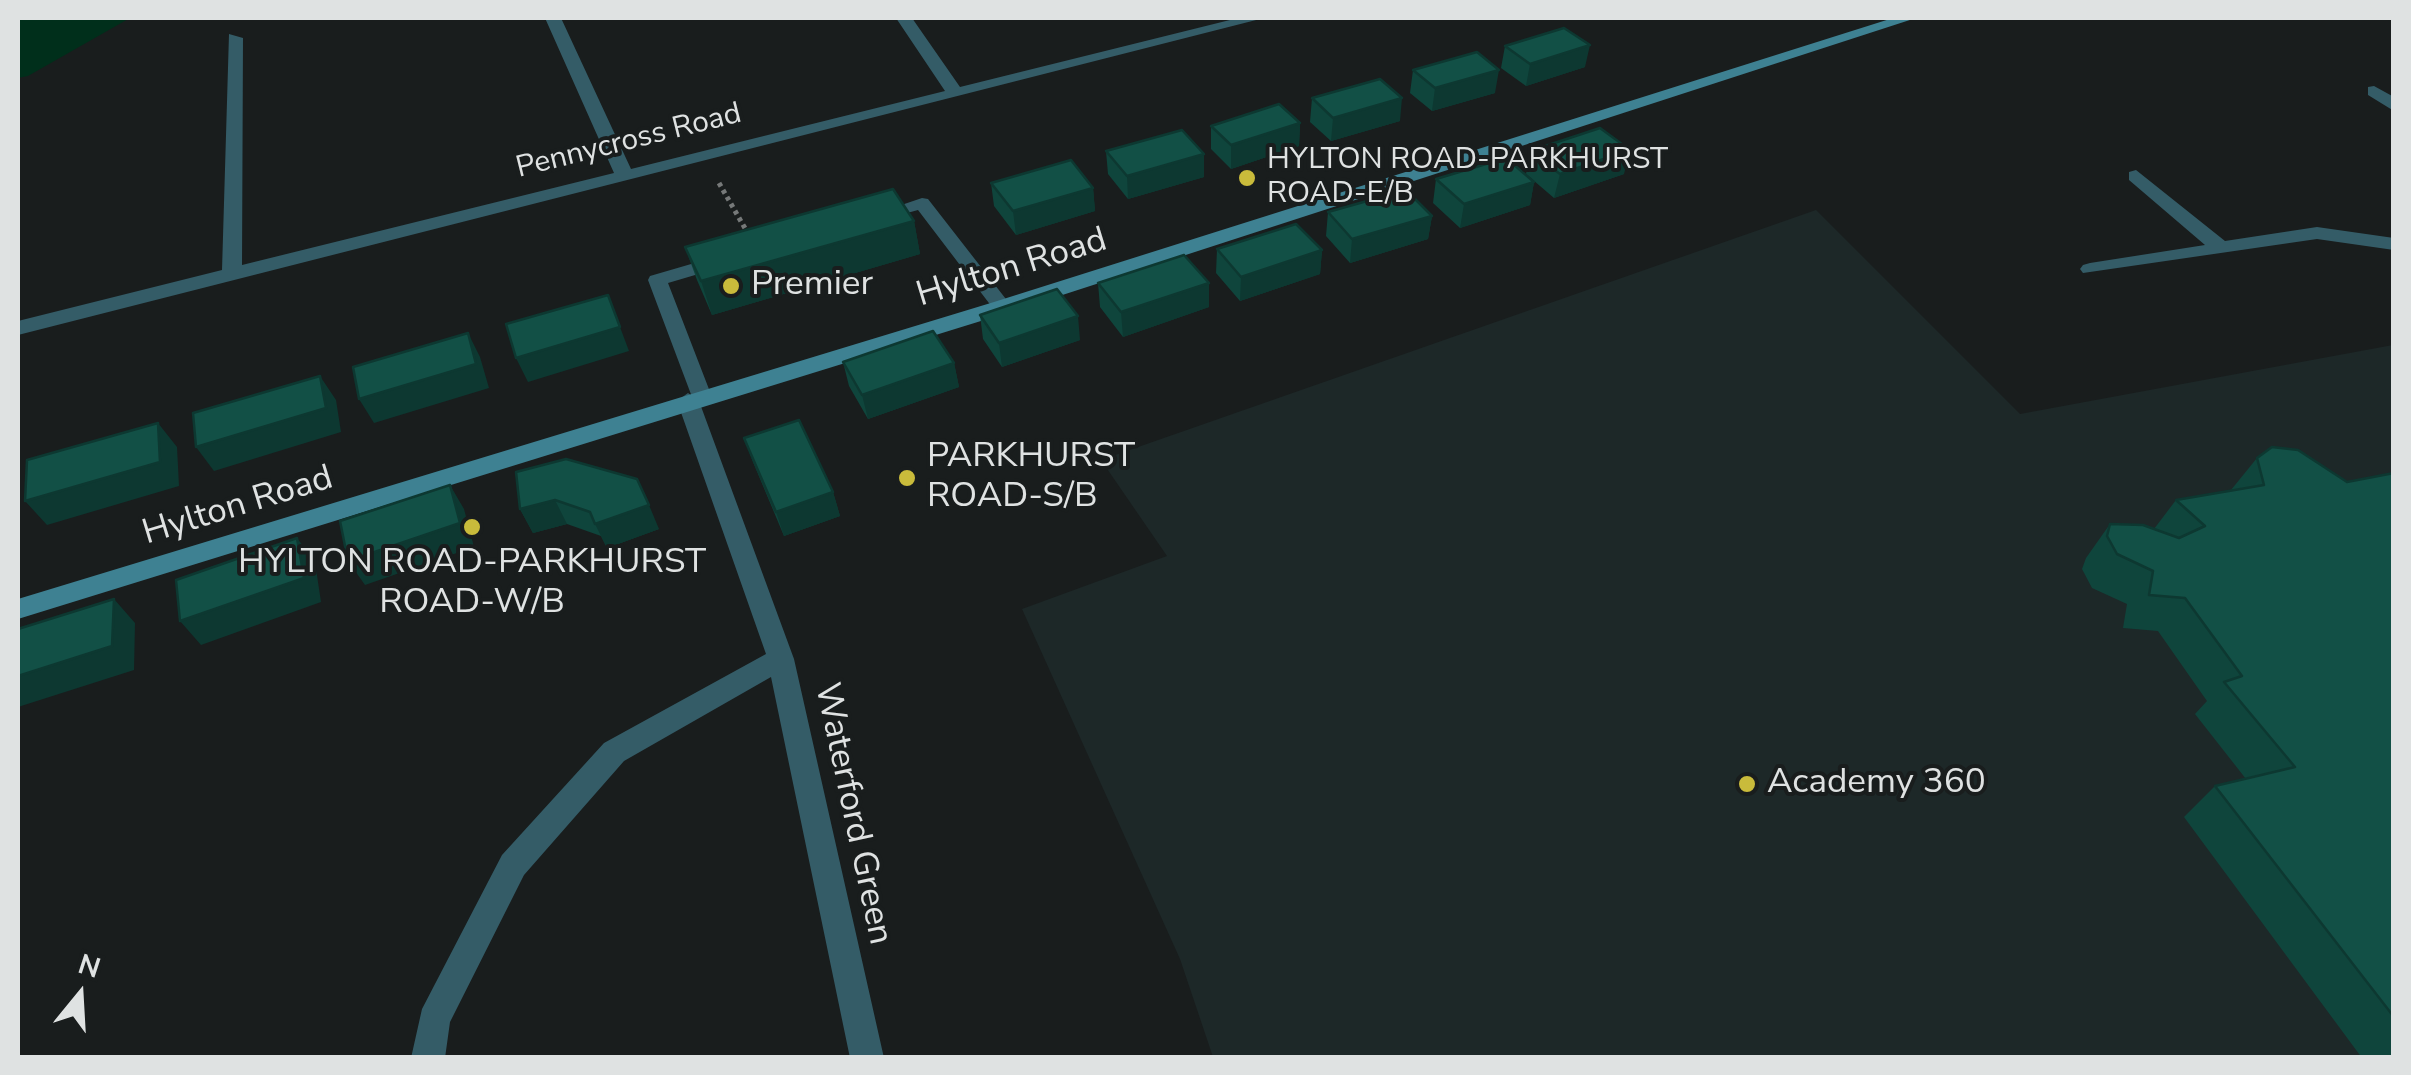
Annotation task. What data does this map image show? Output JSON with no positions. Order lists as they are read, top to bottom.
{
  "streets": {
    "street": ["Pennycross Road", "Hylton Road", "Waterford Green"]
  },
  "places": [
    "HYLTON ROAD-PARKHURST ROAD-E/B",
    "Premier",
    "PARKHURST ROAD-S/B",
    "HYLTON ROAD-PARKHURST ROAD-W/B",
    "Academy 360"
  ],
  "north": "top"
}
